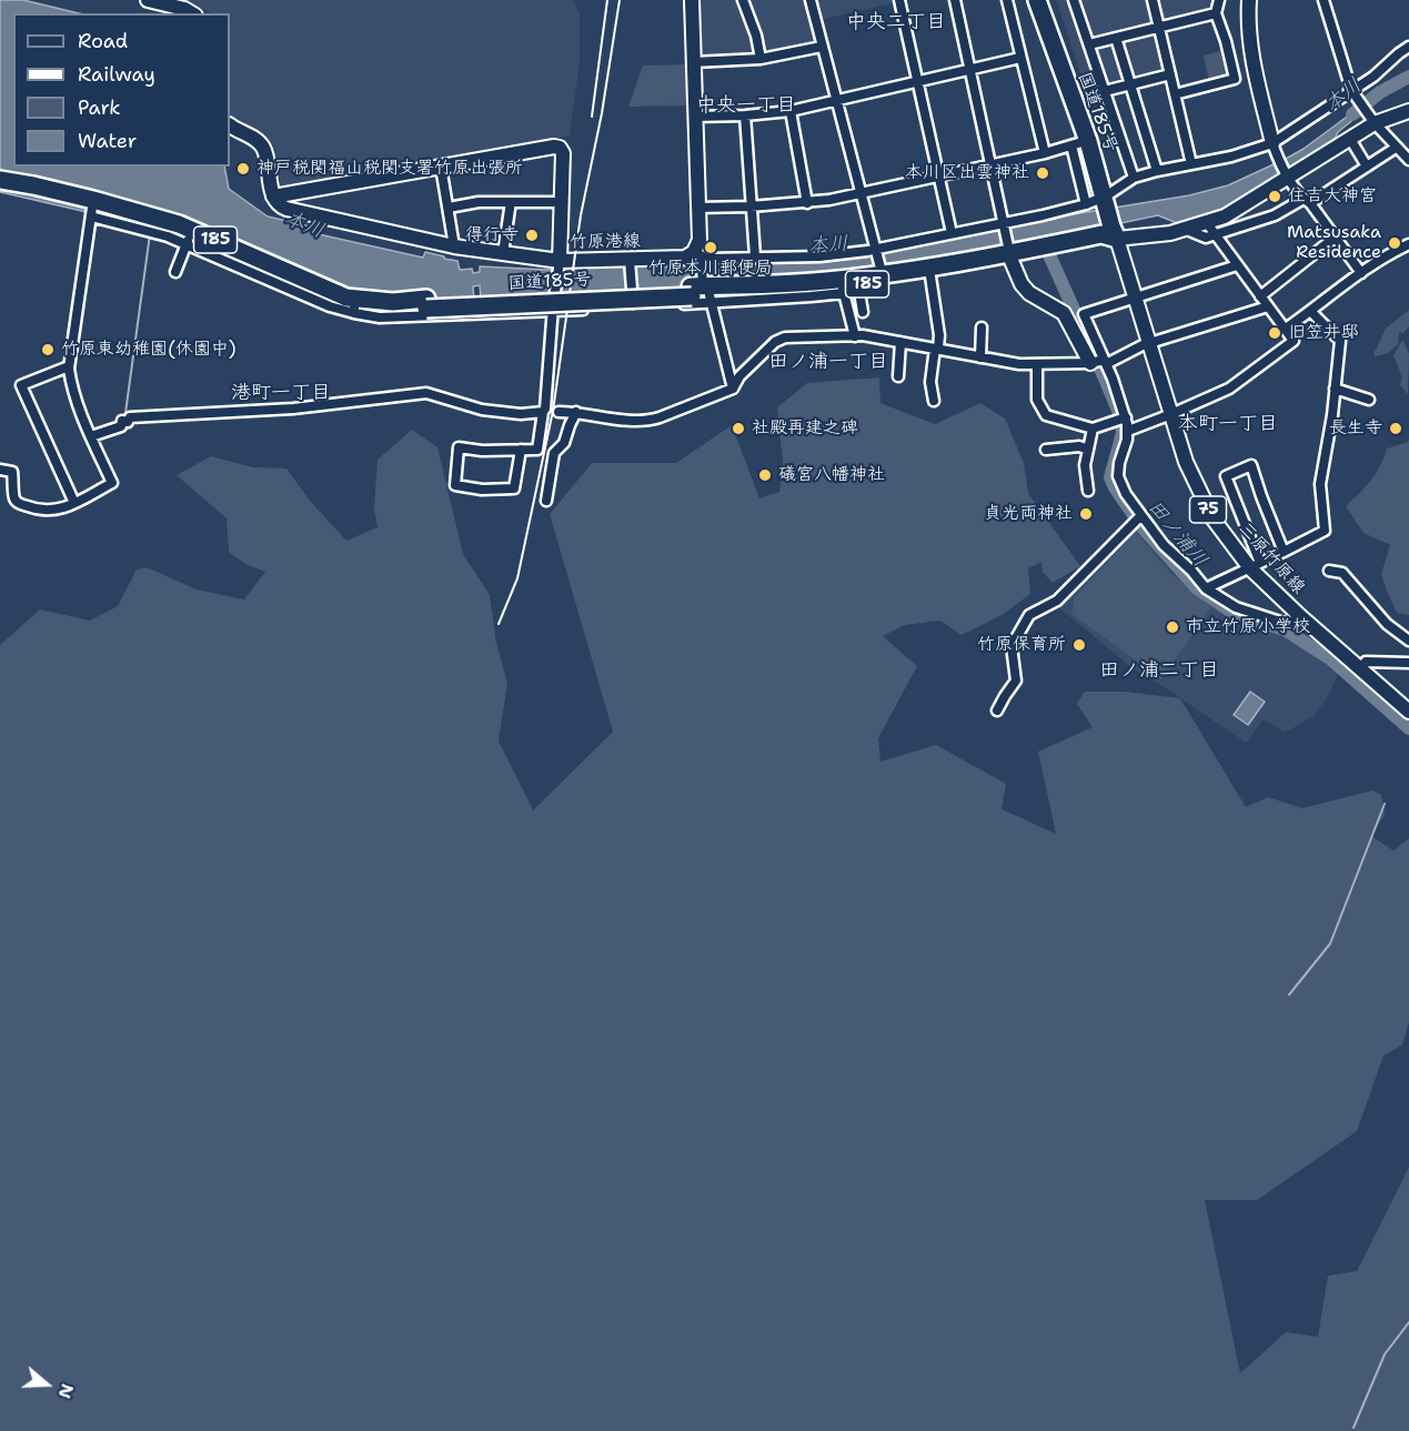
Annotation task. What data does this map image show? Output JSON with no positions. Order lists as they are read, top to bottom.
{
  "streets": {
    "highway": ["国道185号", "185"],
    "main road": ["竹原港線", "75", "三原竹原線"]
  },
  "crossings": [
    ["国道185号", "三原竹原線"]
  ],
  "districts": [
    "中央二丁目",
    "中央一丁目",
    "田ノ浦一丁目",
    "港町一丁目",
    "本町一丁目",
    "田ノ浦二丁目"
  ],
  "water": ["本川", "田ノ浦川"],
  "places": [
    "神戸税関福山税関支署竹原出張所",
    "本川区出雲神社",
    "住吉大神宮",
    "得行寺",
    "Matsusaka Residence",
    "竹原本川郵便局",
    "旧笠井邸",
    "竹原東幼稚園(休園中)",
    "社殿再建之碑",
    "長生寺",
    "礒宮八幡神社",
    "貞光両神社",
    "市立竹原小学校",
    "竹原保育所"
  ],
  "legend": [
    "Road",
    "Railway",
    "Park",
    "Water"
  ],
  "north": "right"
}
